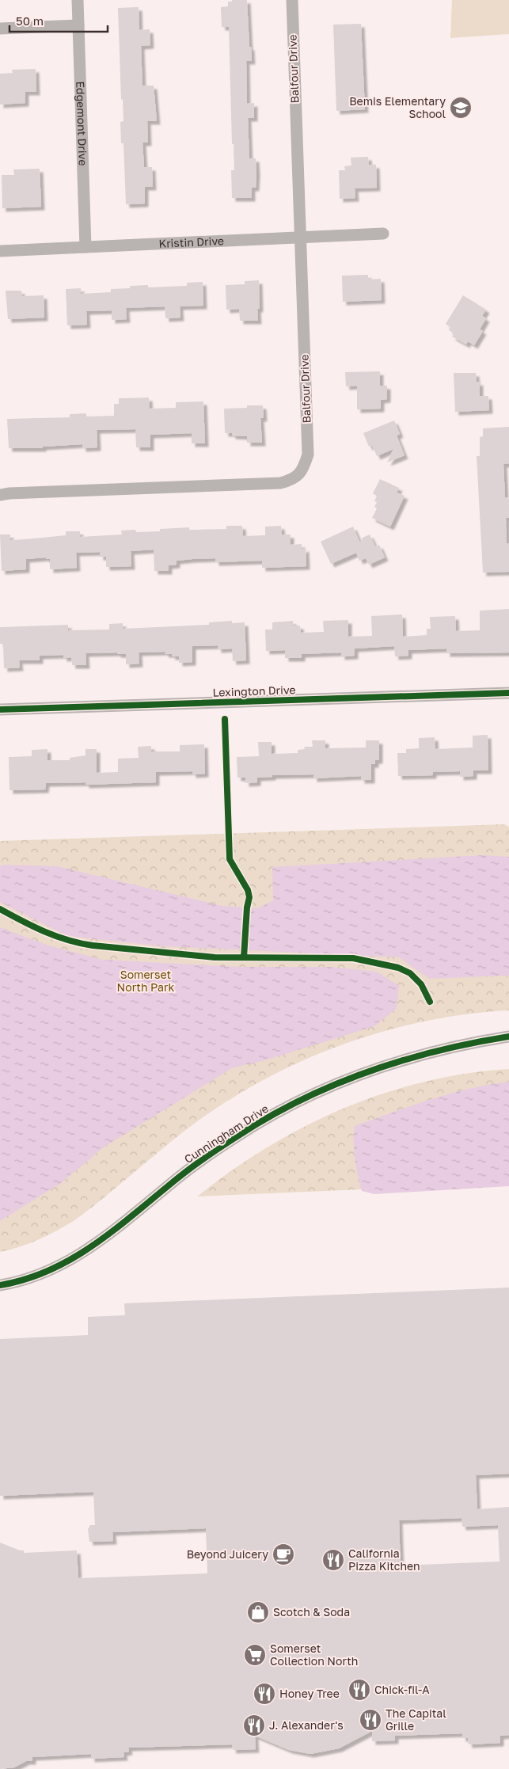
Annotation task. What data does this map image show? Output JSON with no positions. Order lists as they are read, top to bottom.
{
  "streets": {
    "street": [
      "Balfour Drive",
      "Edgemont Drive",
      "Kristin Drive",
      "Lexington Drive",
      "Cunningham Drive"
    ]
  },
  "crossings": [
    ["Balfour Drive", "Kristin Drive"],
    ["Edgemont Drive", "Kristin Drive"]
  ],
  "parks": ["Somerset North Park"],
  "places": {
    "school or university": ["Bemis Elementary School"],
    "cafe": ["Beyond Juicery"],
    "restaurant": [
      "California Pizza Kitchen",
      "Chick-fil-A",
      "Honey Tree",
      "The Capital Grille",
      "J. Alexander's"
    ],
    "shop": ["Scotch & Soda"],
    "supermarket": ["Somerset Collection North"]
  },
  "scale_bar": "50 m"
}
